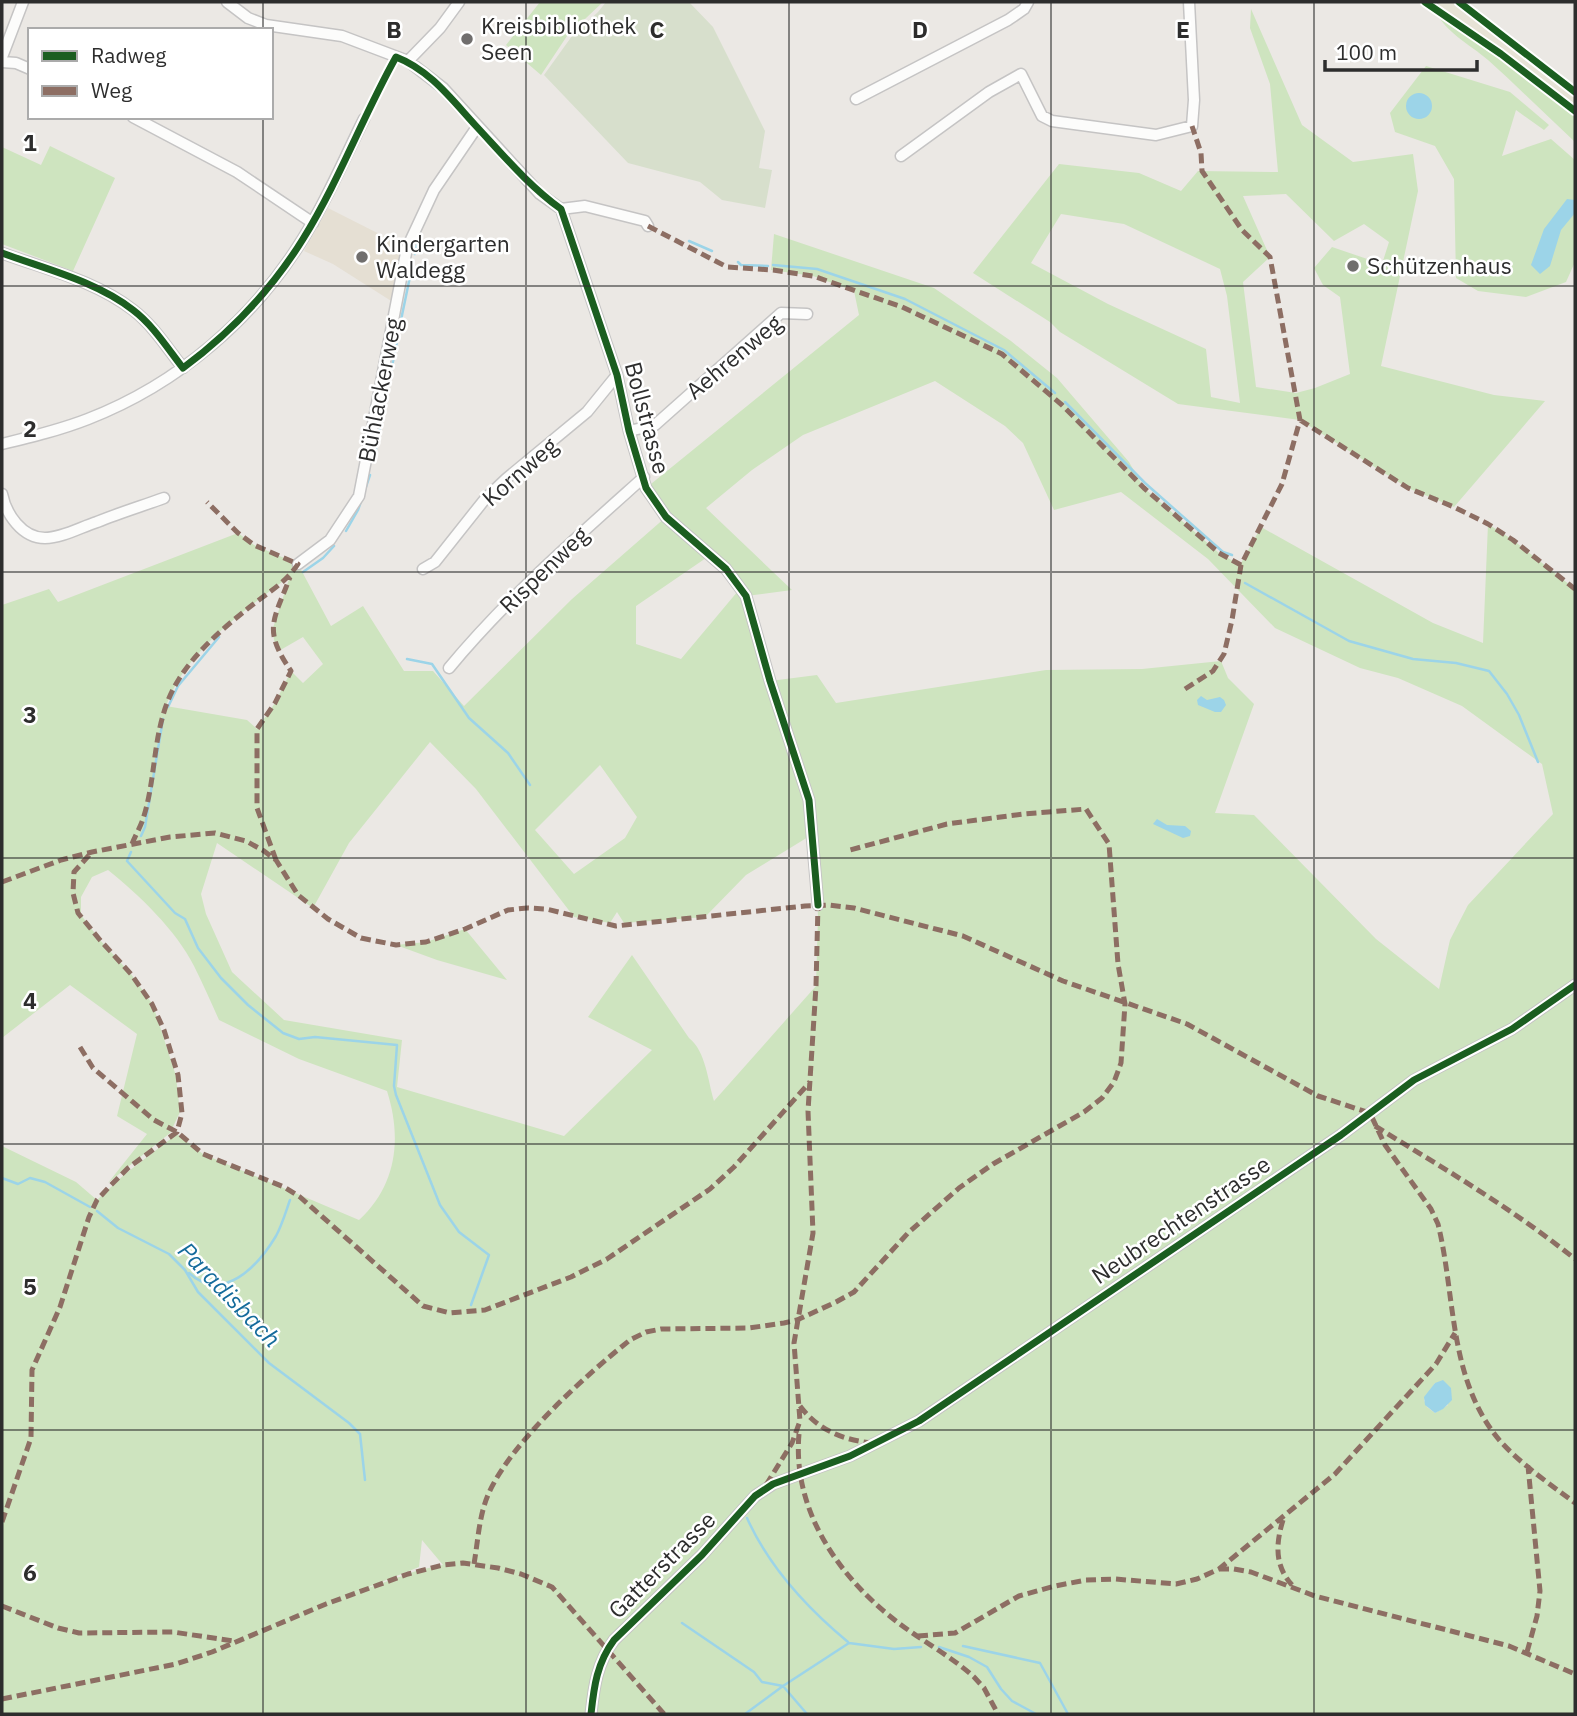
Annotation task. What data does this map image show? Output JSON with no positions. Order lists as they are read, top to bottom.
{
  "streets": {
    "street": [
      "Aehrenweg",
      "Bühlackerweg",
      "Bollstrasse",
      "Kornweg",
      "Rispenweg",
      "Neubrechtenstrasse",
      "Gatterstrasse"
    ]
  },
  "crossings": [
    ["Aehrenweg", "Bollstrasse"],
    ["Bollstrasse", "Kornweg"],
    ["Bollstrasse", "Rispenweg"],
    ["Neubrechtenstrasse", "Gatterstrasse"]
  ],
  "water": ["Paradisbach"],
  "places": ["Kreisbibliothek Seen", "Kindergarten Waldegg", "Schützenhaus"],
  "legend": ["Radweg", "Weg"],
  "scale_bar": "100 m",
  "grid": {
    "columns": [
      "B",
      "C",
      "D",
      "E"
    ],
    "rows": [
      "1",
      "2",
      "3",
      "4",
      "5",
      "6"
    ]
  }
}
